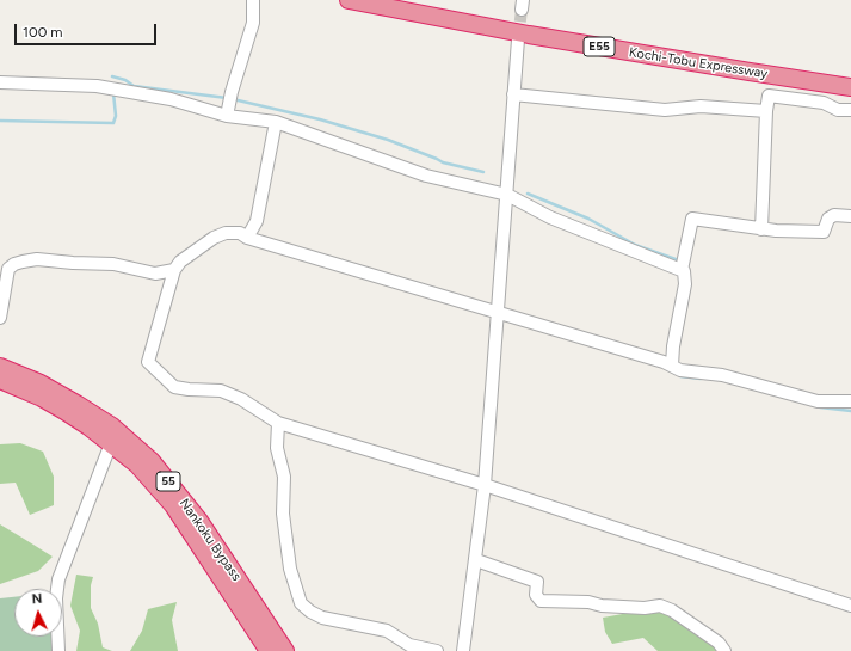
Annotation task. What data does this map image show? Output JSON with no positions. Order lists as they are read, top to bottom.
{
  "streets": {
    "highway": [
      "E55",
      "Kochi-Tobu Expressway",
      "55",
      "Nankoku Bypass"
    ]
  },
  "scale_bar": "100 m",
  "north": "top"
}
